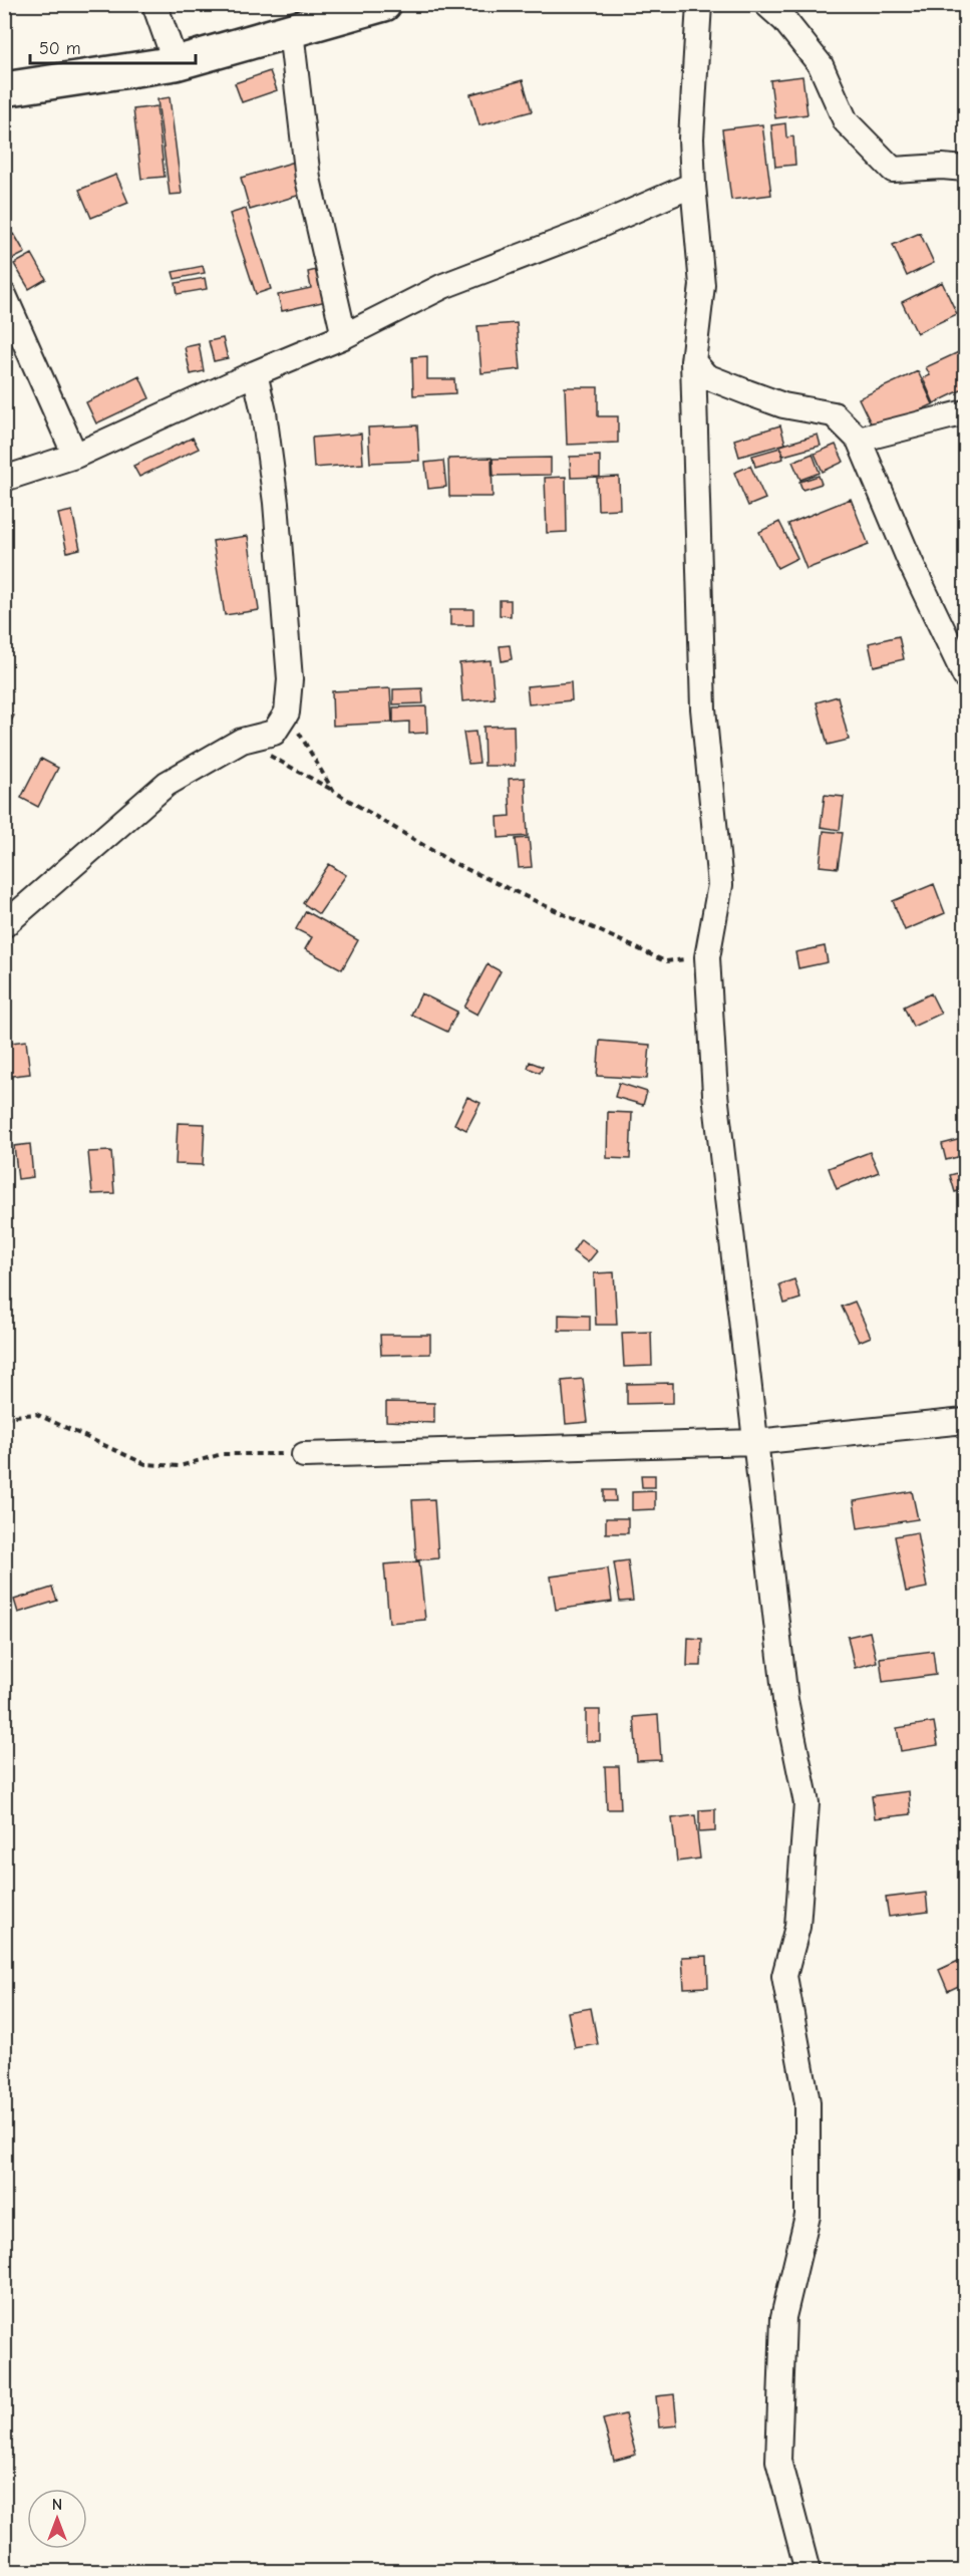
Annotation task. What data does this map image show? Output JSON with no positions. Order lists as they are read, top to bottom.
{
  "scale_bar": "50 m",
  "north": "top"
}
